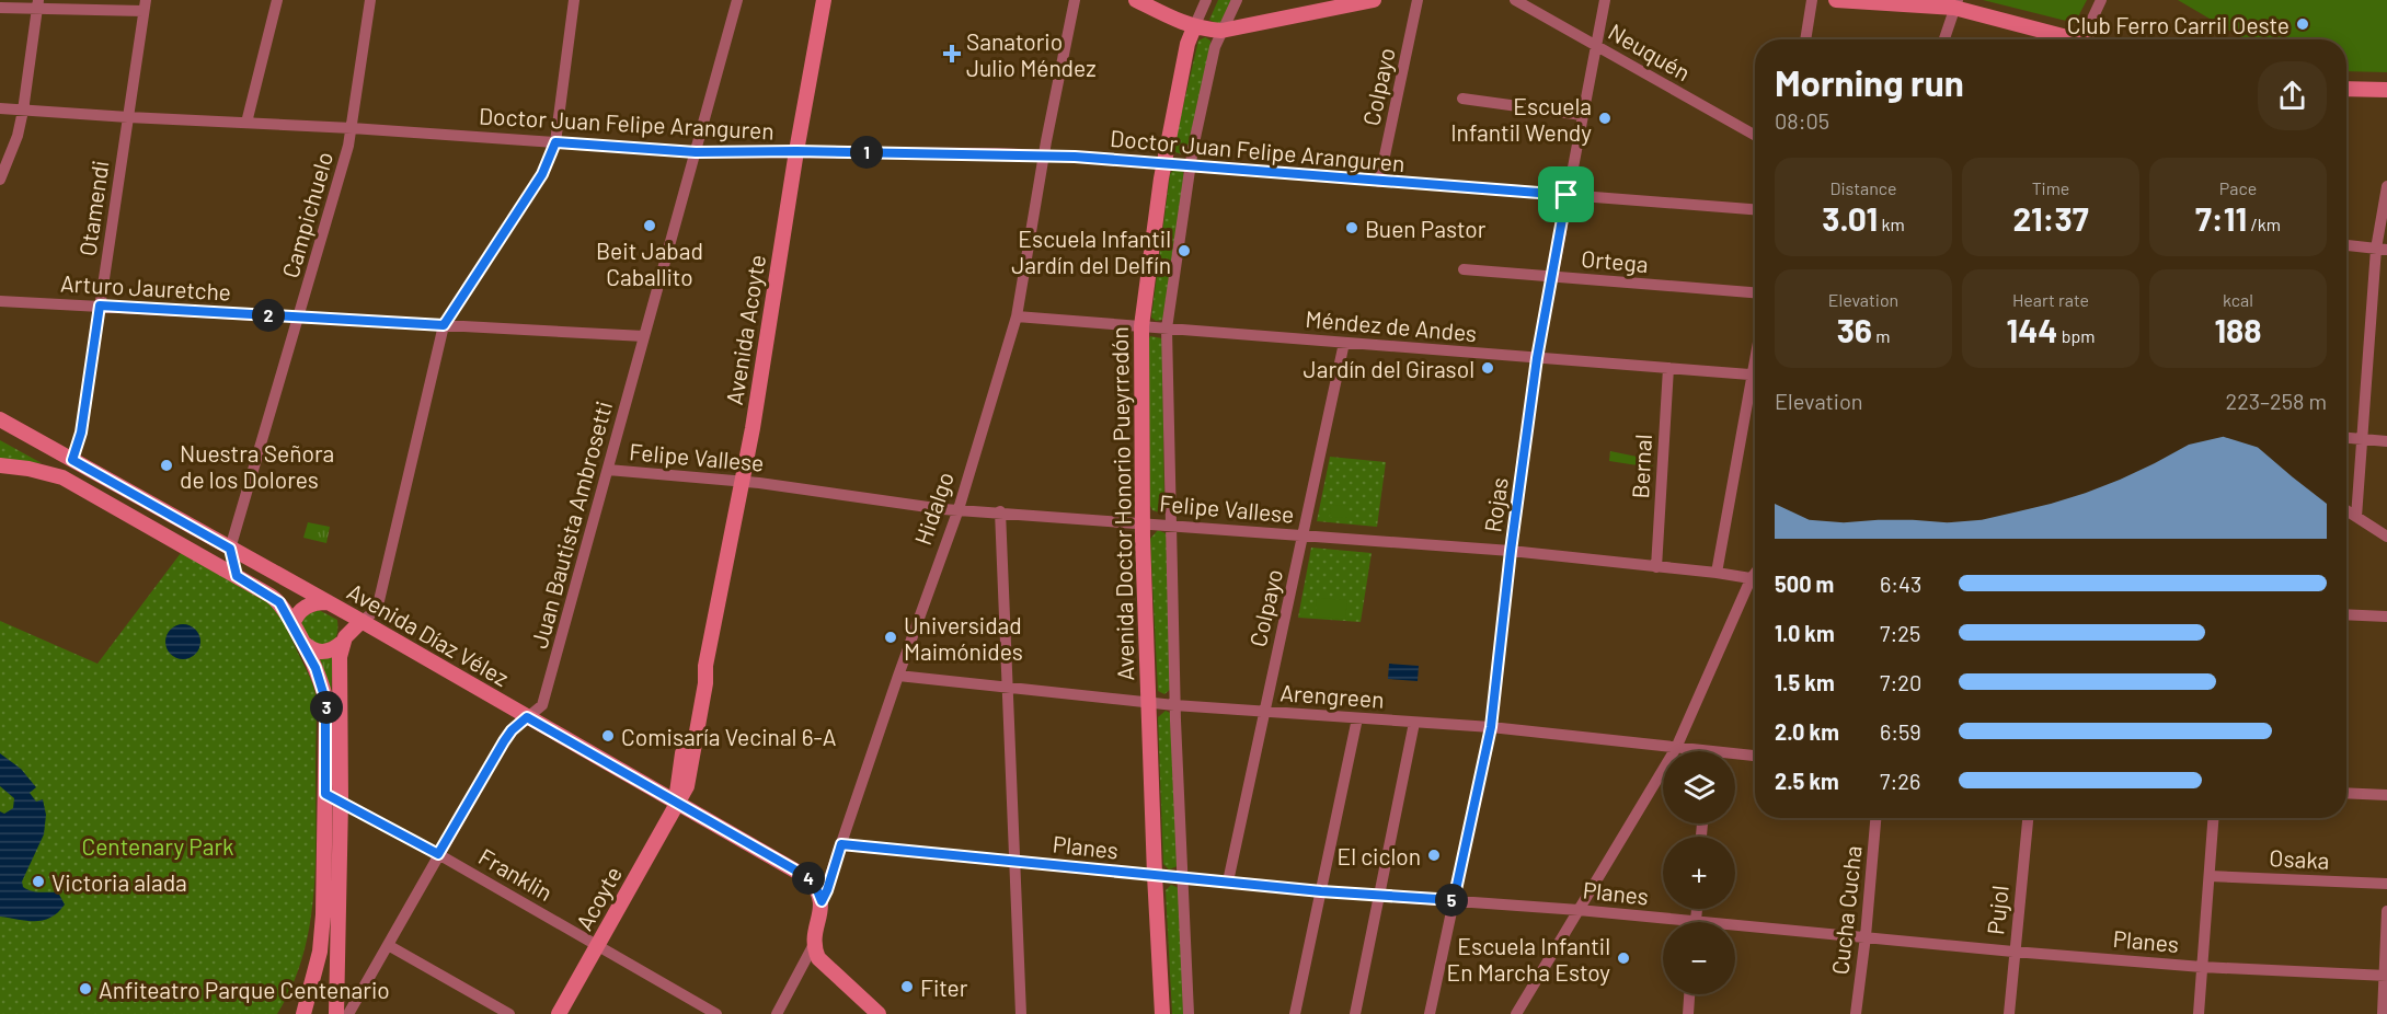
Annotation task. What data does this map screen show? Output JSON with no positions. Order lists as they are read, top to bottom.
{
  "streets": {
    "main road": [
      "Avenida Acoyte",
      "Avenida Doctor Honorio Pueyrredón",
      "Hidalgo",
      "Avenida Díaz Vélez",
      "Acoyte"
    ],
    "street": [
      "Neuquén",
      "Colpayo",
      "Doctor Juan Felipe Aranguren",
      "Otamendi",
      "Campichuelo",
      "Ortega",
      "Arturo Jauretche",
      "Méndez de Andes",
      "Felipe Vallese",
      "Bernal",
      "Rojas",
      "Juan Bautista Ambrosetti",
      "Arengreen",
      "Planes",
      "Osaka",
      "Franklin",
      "Cucha Cucha",
      "Pujol"
    ]
  },
  "crossings": [
    ["Neuquén", "Rojas"],
    ["Colpayo", "Doctor Juan Felipe Aranguren"],
    ["Colpayo", "Méndez de Andes"],
    ["Colpayo", "Felipe Vallese"],
    ["Colpayo", "Arengreen"],
    ["Colpayo", "Planes"],
    ["Doctor Juan Felipe Aranguren", "Otamendi"],
    ["Doctor Juan Felipe Aranguren", "Campichuelo"],
    ["Doctor Juan Felipe Aranguren", "Avenida Acoyte"],
    ["Doctor Juan Felipe Aranguren", "Avenida Doctor Honorio Pueyrredón"],
    ["Doctor Juan Felipe Aranguren", "Rojas"],
    ["Doctor Juan Felipe Aranguren", "Hidalgo"],
    ["Doctor Juan Felipe Aranguren", "Juan Bautista Ambrosetti"],
    ["Otamendi", "Arturo Jauretche"],
    ["Otamendi", "Avenida Díaz Vélez"],
    ["Campichuelo", "Arturo Jauretche"],
    ["Campichuelo", "Avenida Díaz Vélez"],
    ["Ortega", "Rojas"],
    ["Arturo Jauretche", "Juan Bautista Ambrosetti"],
    ["Méndez de Andes", "Bernal"],
    ["Méndez de Andes", "Avenida Doctor Honorio Pueyrredón"],
    ["Méndez de Andes", "Rojas"],
    ["Méndez de Andes", "Hidalgo"],
    ["Avenida Acoyte", "Felipe Vallese"],
    ["Avenida Acoyte", "Avenida Díaz Vélez"],
    ["Avenida Acoyte", "Acoyte"],
    ["Felipe Vallese", "Bernal"],
    ["Felipe Vallese", "Avenida Doctor Honorio Pueyrredón"],
    ["Felipe Vallese", "Rojas"],
    ["Felipe Vallese", "Hidalgo"],
    ["Felipe Vallese", "Juan Bautista Ambrosetti"],
    ["Avenida Doctor Honorio Pueyrredón", "Arengreen"],
    ["Avenida Doctor Honorio Pueyrredón", "Planes"],
    ["Rojas", "Arengreen"],
    ["Rojas", "Planes"],
    ["Hidalgo", "Avenida Díaz Vélez"],
    ["Hidalgo", "Arengreen"],
    ["Hidalgo", "Planes"],
    ["Juan Bautista Ambrosetti", "Avenida Díaz Vélez"],
    ["Juan Bautista Ambrosetti", "Franklin"],
    ["Avenida Díaz Vélez", "Acoyte"],
    ["Planes", "Cucha Cucha"],
    ["Planes", "Pujol"],
    ["Franklin", "Acoyte"]
  ],
  "parks": ["Centenary Park"],
  "places": {
    "other": [
      "Club Ferro Carril Oeste",
      "Escuela Infantil Wendy",
      "Beit Jabad Caballito",
      "Buen Pastor",
      "Escuela Infantil Jardín del Delfín",
      "Jardín del Girasol",
      "Nuestra Señora de los Dolores",
      "Universidad Maimónides",
      "Comisaría Vecinal 6-A",
      "El ciclon",
      "Victoria alada",
      "Escuela Infantil En Marcha Estoy",
      "Fiter",
      "Anfiteatro Parque Centenario"
    ],
    "health": ["Sanatorio Julio Méndez"]
  },
  "page": {
    "heading": ["Morning run", "08:05"],
    "pins": [
      "1",
      "2",
      "3",
      "4",
      "5"
    ],
    "stats": [
      ["Distance", "3.01 km"],
      ["Time", "21:37"],
      ["Pace", "7:11 /km"],
      ["Elevation", "36 m"],
      ["Heart rate", "144 bpm"],
      ["kcal", "188"]
    ],
    "chart": ["Elevation", "223–258 m"],
    "list": [
      {
        "name": "500 m",
        "note": "6:43"
      },
      {
        "name": "1.0 km",
        "note": "7:25"
      },
      {
        "name": "1.5 km",
        "note": "7:20"
      },
      {
        "name": "2.0 km",
        "note": "6:59"
      },
      {
        "name": "2.5 km",
        "note": "7:26"
      }
    ],
    "map_buttons": ["+", "−"]
  }
}
